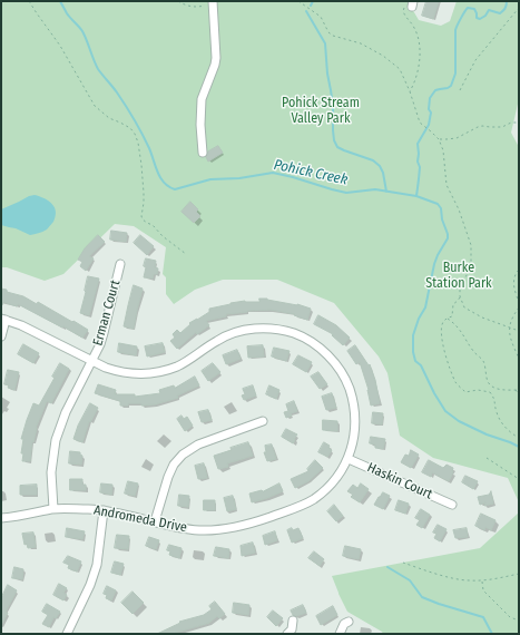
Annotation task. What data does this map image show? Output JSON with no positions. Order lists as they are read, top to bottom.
{
  "streets": {
    "street": ["Erman Court", "Haskin Court", "Andromeda Drive"]
  },
  "crossings": [
    ["Erman Court", "Andromeda Drive"],
    ["Haskin Court", "Andromeda Drive"]
  ],
  "water": ["Pohick Creek"],
  "parks": ["Pohick Stream Valley Park", "Burke Station Park"]
}
